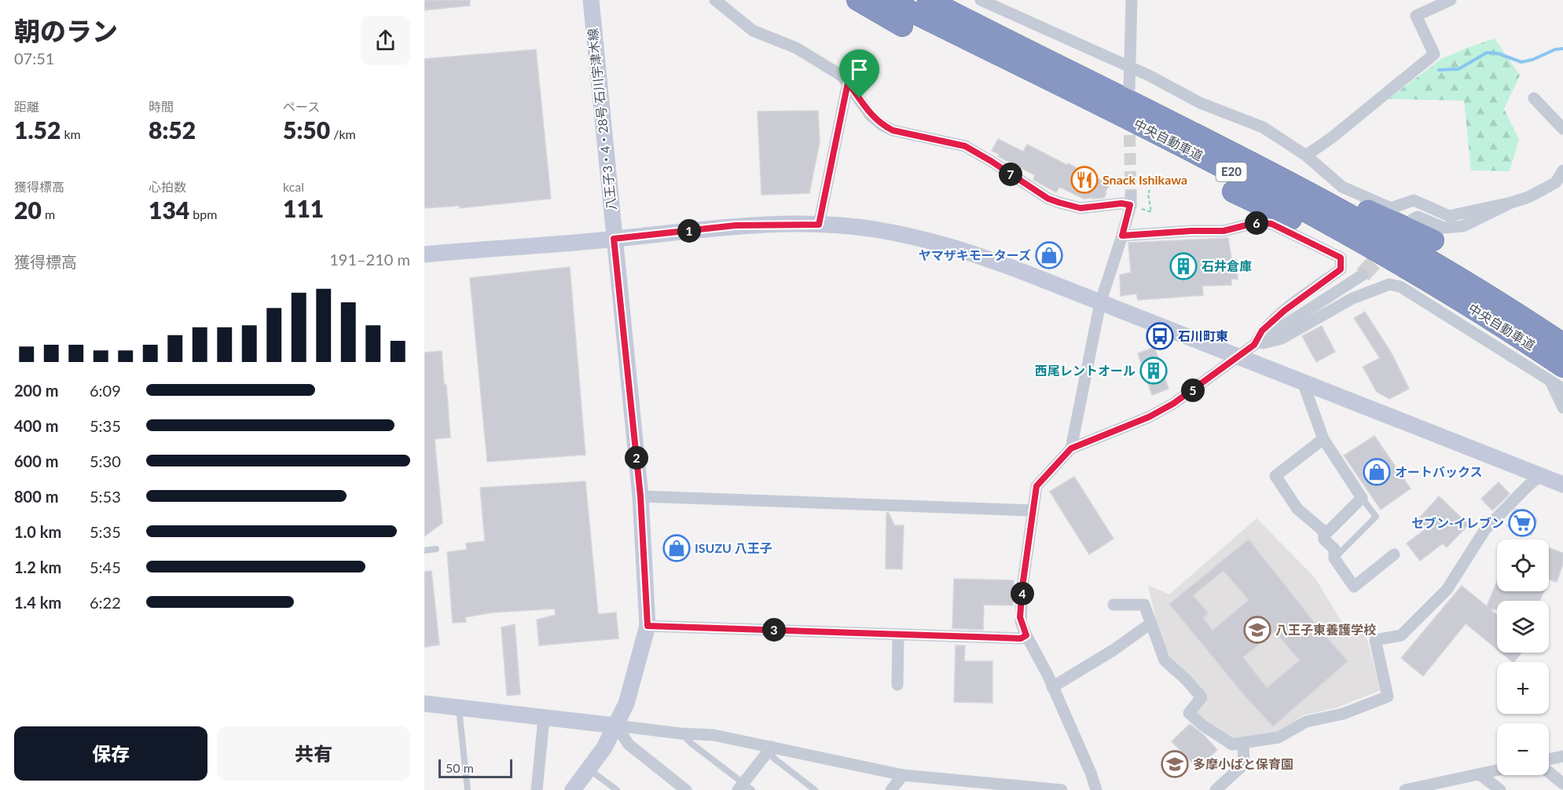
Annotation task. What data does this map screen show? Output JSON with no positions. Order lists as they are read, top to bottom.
{
  "streets": {
    "highway": ["中央自動車道", "E20"],
    "street": ["八王子3・4・28号 石川宇津木線"]
  },
  "places": {
    "restaurant": ["Snack Ishikawa"],
    "shop": ["ヤマザキモーターズ", "オートバックス", "ISUZU 八王子"],
    "building": ["石井倉庫", "西尾レントオール"],
    "bus stop": ["石川町東"],
    "supermarket": ["セブン-イレブン"],
    "school or university": ["八王子東養護学校", "多摩小ばと保育園"]
  },
  "scale_bar": "50 m",
  "page": {
    "heading": ["朝のラン", "07:51"],
    "stats": [
      ["距離", "1.52 km"],
      ["時間", "8:52"],
      ["ペース", "5:50 /km"],
      ["獲得標高", "20 m"],
      ["心拍数", "134 bpm"],
      ["kcal", "111"]
    ],
    "pins": [
      "7",
      "6",
      "1",
      "5",
      "2",
      "4",
      "3"
    ],
    "chart": ["獲得標高", "191–210 m"],
    "list": [
      {
        "name": "200 m",
        "note": "6:09"
      },
      {
        "name": "400 m",
        "note": "5:35"
      },
      {
        "name": "600 m",
        "note": "5:30"
      },
      {
        "name": "800 m",
        "note": "5:53"
      },
      {
        "name": "1.0 km",
        "note": "5:35"
      },
      {
        "name": "1.2 km",
        "note": "5:45"
      },
      {
        "name": "1.4 km",
        "note": "6:22"
      }
    ],
    "map_buttons": ["+", "−"],
    "buttons": ["保存", "共有"],
    "scale": "50 m"
  }
}
